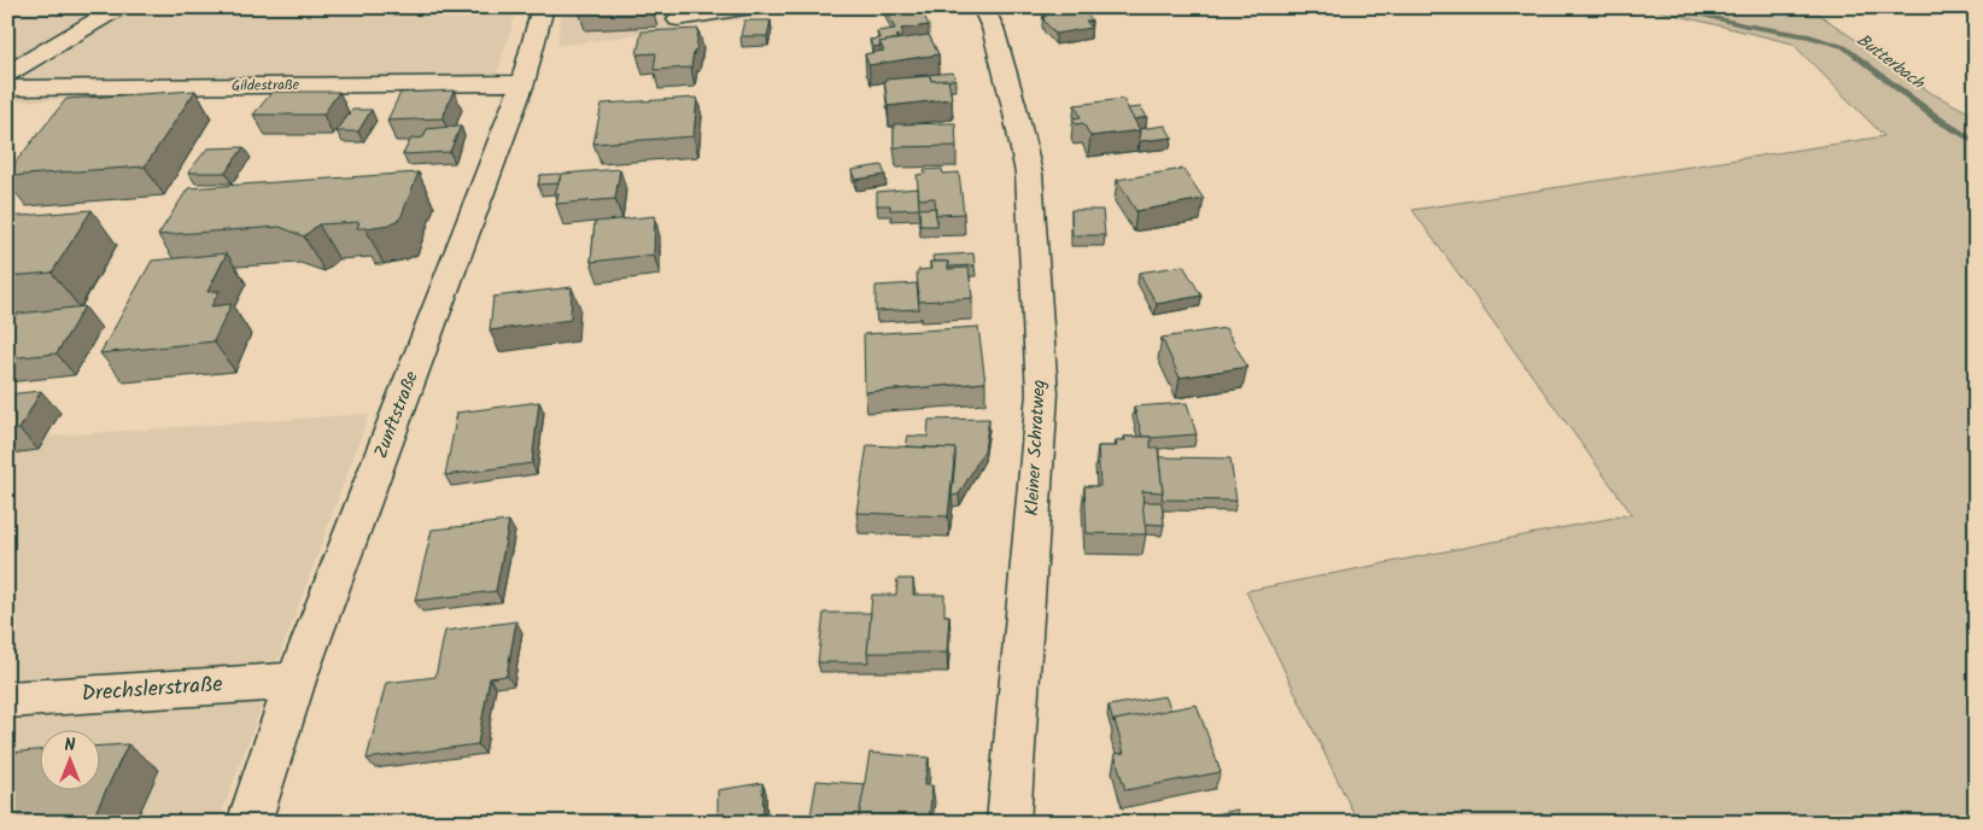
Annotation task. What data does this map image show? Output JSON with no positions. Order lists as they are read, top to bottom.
{
  "streets": {
    "street": [
      "Gildestraße",
      "Zunftstraße",
      "Kleiner Schratweg",
      "Drechslerstraße"
    ]
  },
  "crossings": [
    ["Gildestraße", "Zunftstraße"],
    ["Zunftstraße", "Drechslerstraße"]
  ],
  "water": ["Butterbach"],
  "north": "top"
}
